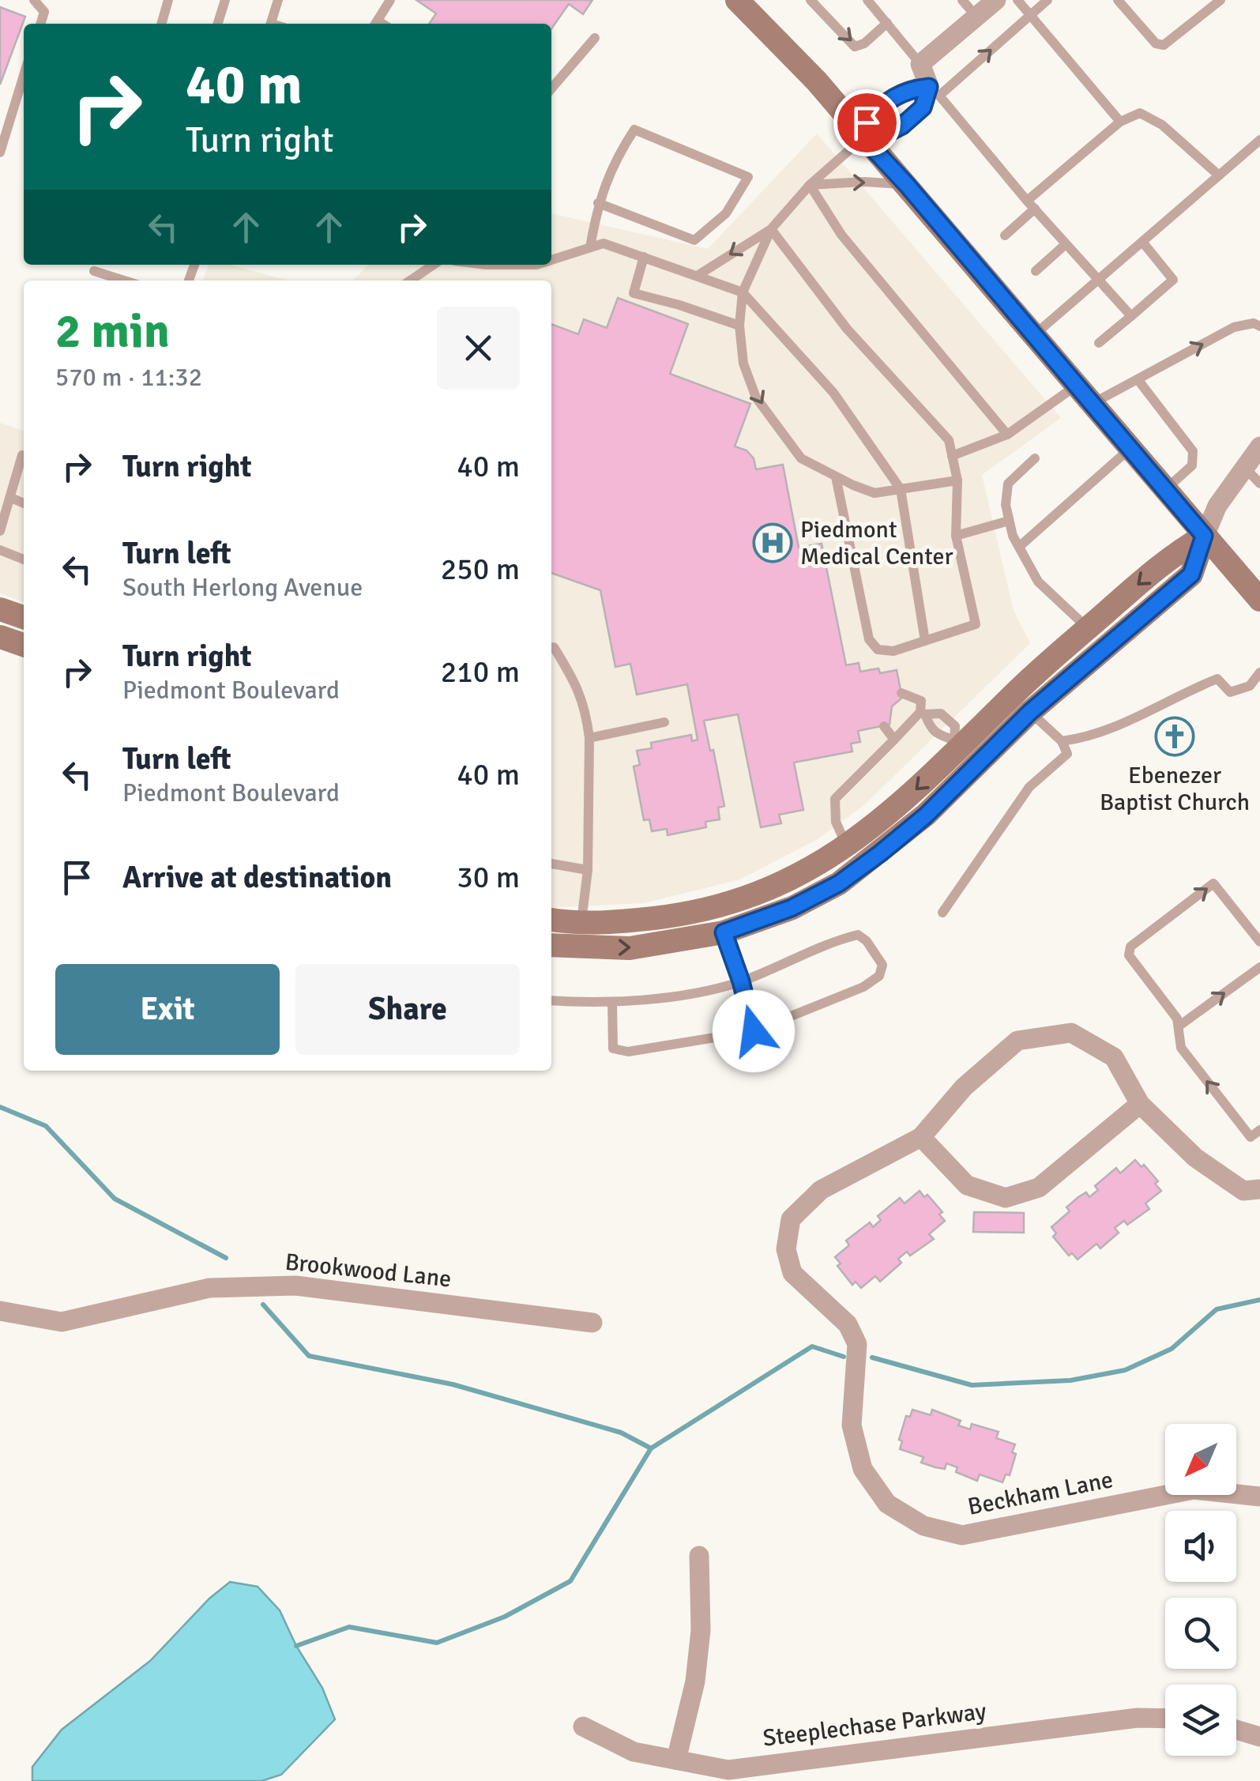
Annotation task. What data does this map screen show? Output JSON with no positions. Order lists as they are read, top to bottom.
{
  "streets": {
    "street": ["Brookwood Lane", "Beckham Lane", "Steeplechase Parkway"]
  },
  "places": {
    "hospital": ["Piedmont Medical Center"],
    "church": ["Ebenezer Baptist Church"]
  },
  "north": "bottom left",
  "page": {
    "turn": ["40 m", "Turn right"],
    "heading": ["2 min", "570 m · 11:32"],
    "list": [
      {
        "name": "Turn right",
        "value": "40 m"
      },
      {
        "name": "Turn left",
        "note": "South Herlong Avenue",
        "value": "250 m"
      },
      {
        "name": "Turn right",
        "note": "Piedmont Boulevard",
        "value": "210 m"
      },
      {
        "name": "Turn left",
        "note": "Piedmont Boulevard",
        "value": "40 m"
      },
      {
        "name": "Arrive at destination",
        "value": "30 m"
      }
    ],
    "buttons": ["Exit", "Share"]
  }
}
